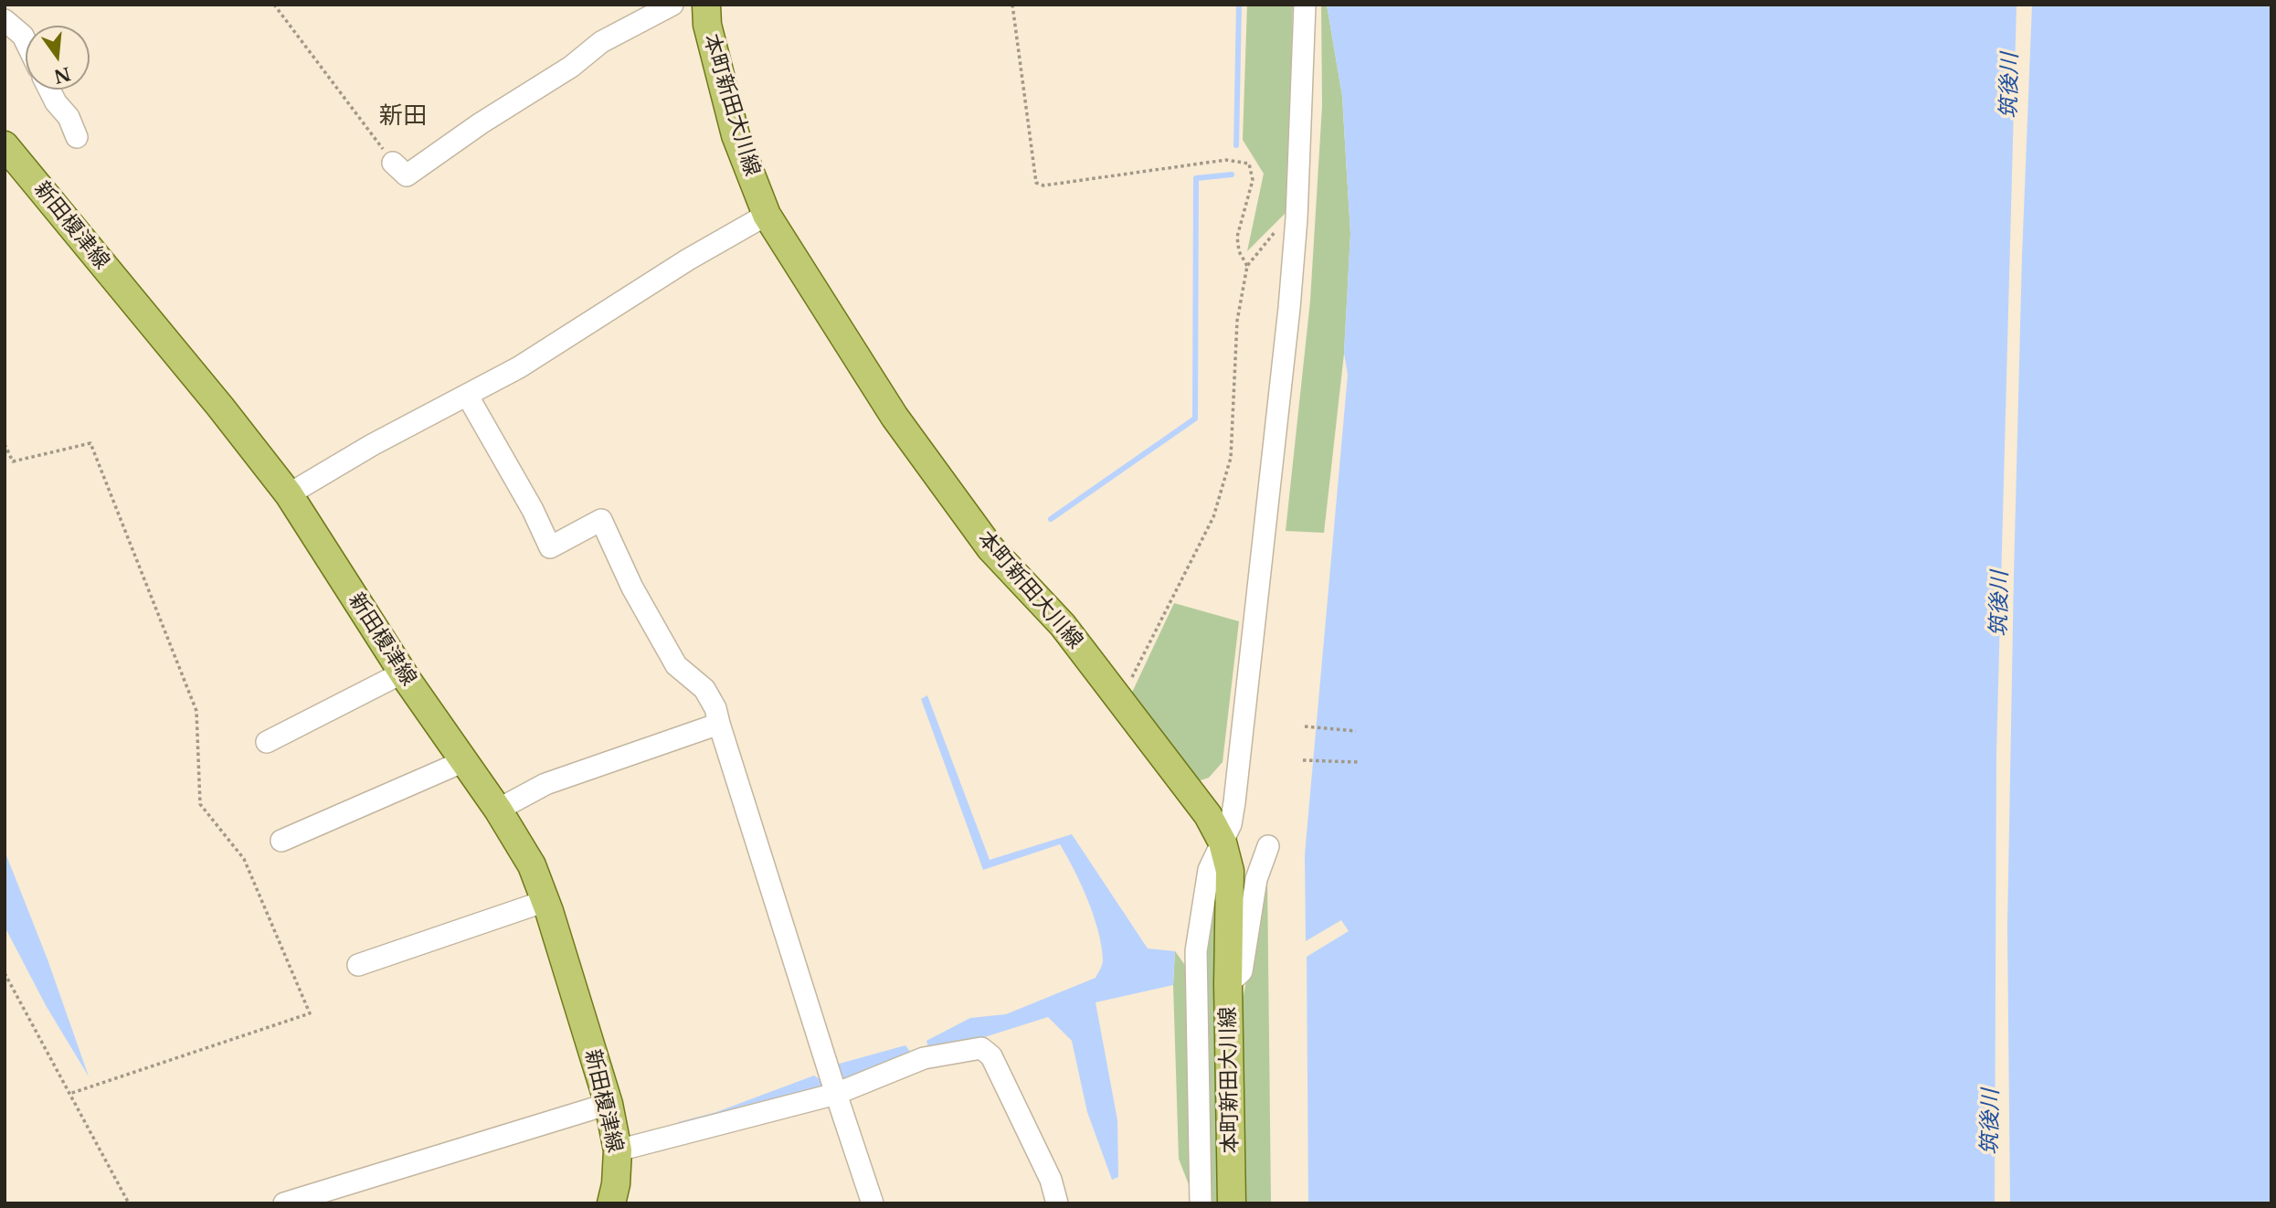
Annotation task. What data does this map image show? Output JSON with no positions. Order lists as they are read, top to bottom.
{
  "streets": {
    "main road": ["本町新田大川線", "新田榎津線"]
  },
  "districts": ["新田"],
  "water": ["筑後川"],
  "north": "bottom"
}
